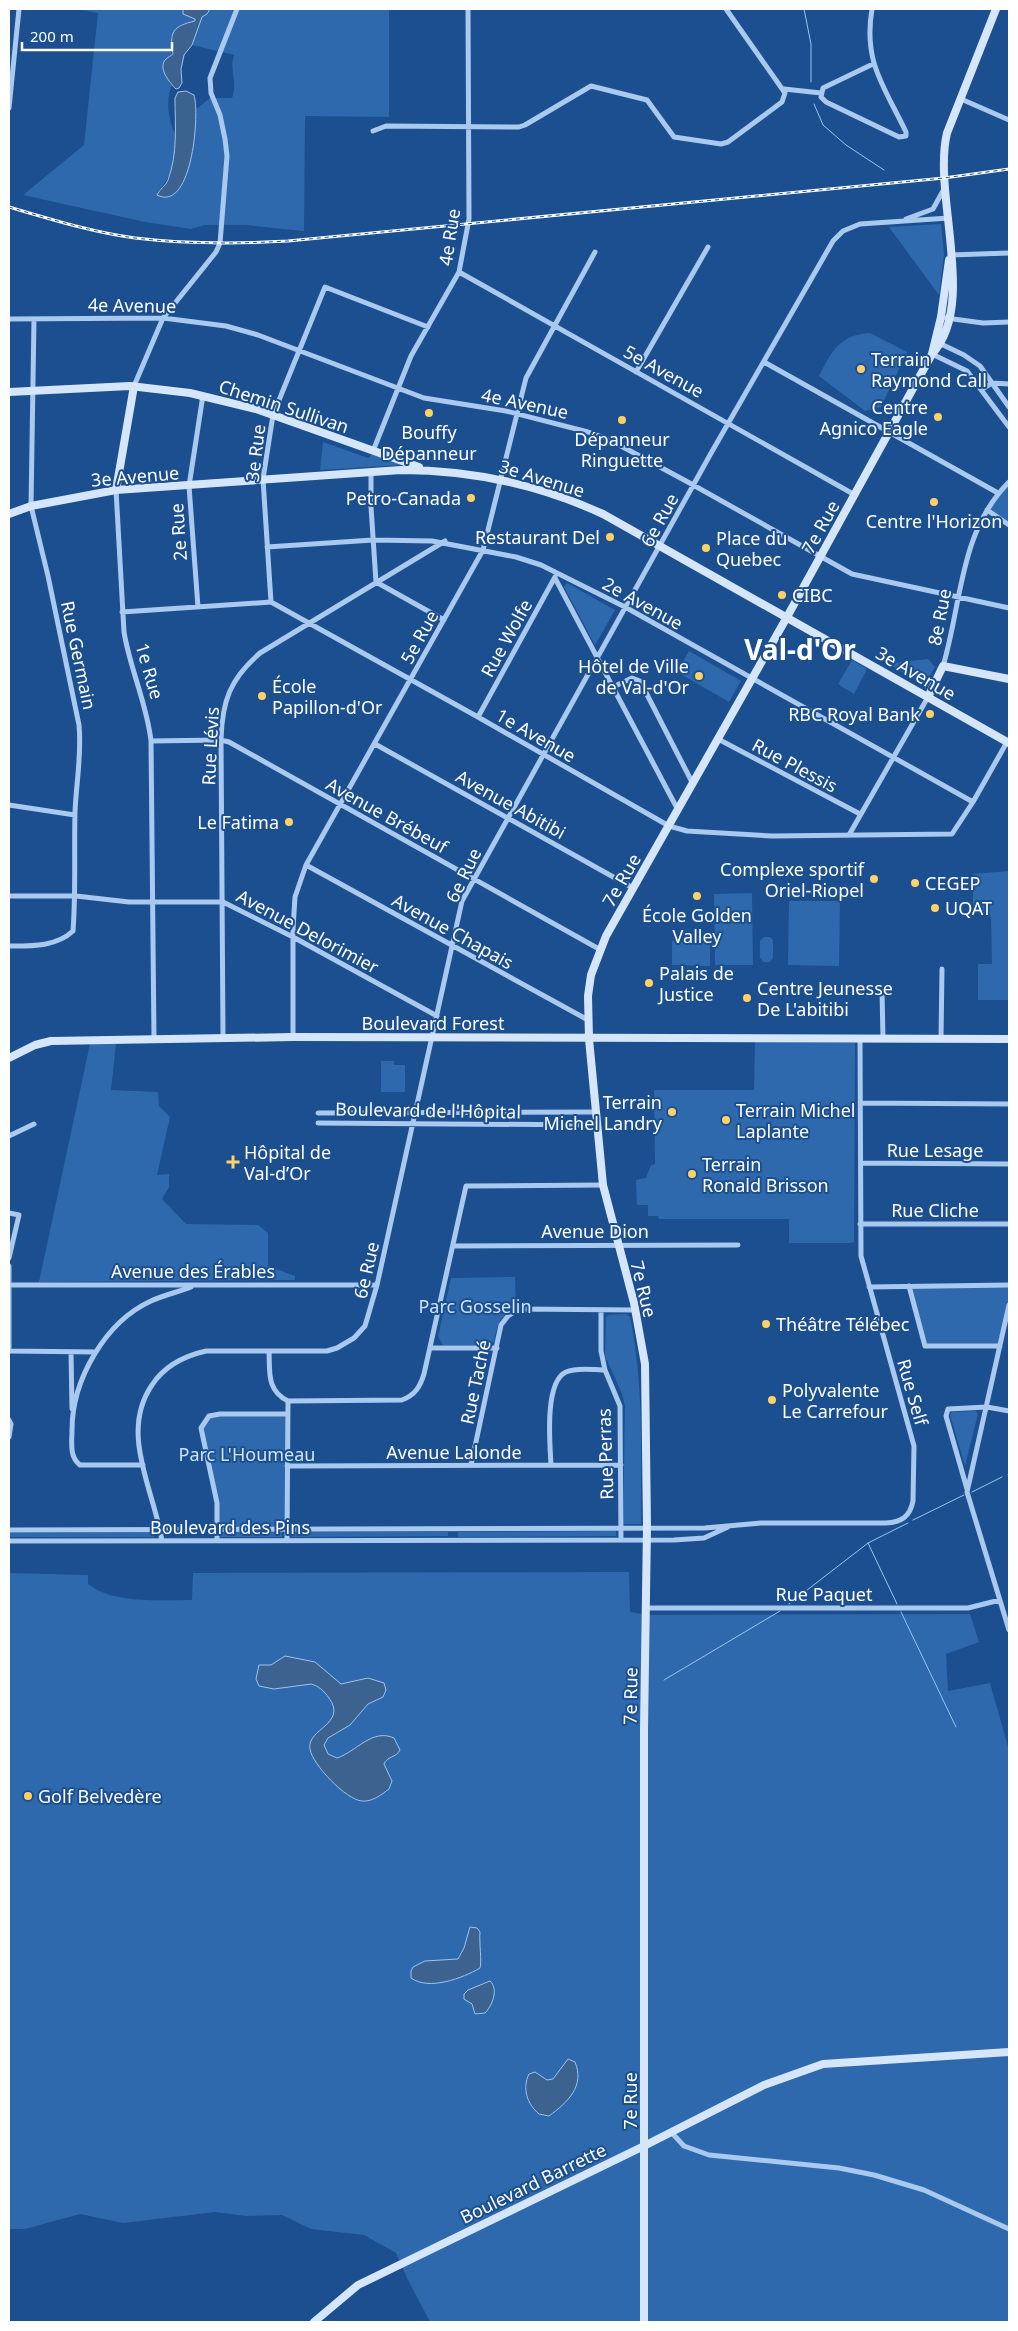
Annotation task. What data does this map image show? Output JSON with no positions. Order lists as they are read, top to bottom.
{
  "streets": {
    "street": [
      "4e Rue",
      "4e Avenue",
      "5e Avenue",
      "Chemin Sullivan",
      "3e Rue",
      "3e Avenue",
      "6e Rue",
      "7e Rue",
      "2e Rue",
      "2e Avenue",
      "8e Rue",
      "5e Rue",
      "Rue Wolfe",
      "Rue Germain",
      "1e Rue",
      "1e Avenue",
      "Rue Lévis",
      "Rue Plessis",
      "Avenue Abitibi",
      "Avenue Brébeuf",
      "Avenue Delorimier",
      "Avenue Chapais",
      "Boulevard Forest",
      "Boulevard de l'Hôpital",
      "Rue Lesage",
      "Rue Cliche",
      "Avenue Dion",
      "Avenue des Érables",
      "Rue Taché",
      "Rue Self",
      "Avenue Lalonde",
      "Rue Perras",
      "Boulevard des Pins",
      "Rue Paquet",
      "Boulevard Barrette"
    ]
  },
  "crossings": [
    ["4e Rue", "4e Avenue"],
    ["4e Rue", "5e Avenue"],
    ["4e Rue", "Chemin Sullivan"],
    ["4e Rue", "3e Rue"],
    ["4e Avenue", "3e Rue"],
    ["4e Avenue", "6e Rue"],
    ["4e Avenue", "7e Rue"],
    ["4e Avenue", "8e Rue"],
    ["4e Avenue", "5e Rue"],
    ["4e Avenue", "Rue Germain"],
    ["4e Avenue", "1e Rue"],
    ["5e Avenue", "6e Rue"],
    ["5e Avenue", "7e Rue"],
    ["5e Avenue", "5e Rue"],
    ["Chemin Sullivan", "3e Rue"],
    ["Chemin Sullivan", "3e Avenue"],
    ["Chemin Sullivan", "2e Rue"],
    ["Chemin Sullivan", "Rue Germain"],
    ["Chemin Sullivan", "1e Rue"],
    ["3e Rue", "3e Avenue"],
    ["3e Rue", "2e Avenue"],
    ["3e Rue", "1e Avenue"],
    ["3e Avenue", "6e Rue"],
    ["3e Avenue", "7e Rue"],
    ["3e Avenue", "2e Rue"],
    ["3e Avenue", "8e Rue"],
    ["3e Avenue", "5e Rue"],
    ["3e Avenue", "Rue Germain"],
    ["3e Avenue", "1e Rue"],
    ["6e Rue", "7e Rue"],
    ["6e Rue", "2e Avenue"],
    ["6e Rue", "1e Avenue"],
    ["6e Rue", "Avenue Abitibi"],
    ["6e Rue", "Avenue Brébeuf"],
    ["6e Rue", "Avenue Delorimier"],
    ["6e Rue", "Avenue Chapais"],
    ["6e Rue", "Boulevard Forest"],
    ["6e Rue", "Boulevard de l'Hôpital"],
    ["6e Rue", "Avenue des Érables"],
    ["6e Rue", "Boulevard des Pins"],
    ["7e Rue", "2e Avenue"],
    ["7e Rue", "1e Avenue"],
    ["7e Rue", "Rue Plessis"],
    ["7e Rue", "Avenue Abitibi"],
    ["7e Rue", "Avenue Brébeuf"],
    ["7e Rue", "Avenue Chapais"],
    ["7e Rue", "Boulevard Forest"],
    ["7e Rue", "Boulevard de l'Hôpital"],
    ["7e Rue", "Avenue Dion"],
    ["7e Rue", "Rue Taché"],
    ["7e Rue", "Rue Self"],
    ["7e Rue", "Boulevard des Pins"],
    ["7e Rue", "Rue Paquet"],
    ["7e Rue", "Boulevard Barrette"],
    ["2e Avenue", "8e Rue"],
    ["2e Avenue", "5e Rue"],
    ["2e Avenue", "Rue Wolfe"],
    ["2e Avenue", "1e Avenue"],
    ["2e Avenue", "Rue Lévis"],
    ["8e Rue", "1e Avenue"],
    ["8e Rue", "Rue Plessis"],
    ["5e Rue", "1e Avenue"],
    ["5e Rue", "Avenue Abitibi"],
    ["5e Rue", "Avenue Brébeuf"],
    ["5e Rue", "Avenue Delorimier"],
    ["5e Rue", "Avenue Chapais"],
    ["5e Rue", "Boulevard Forest"],
    ["Rue Wolfe", "1e Avenue"],
    ["Rue Germain", "Avenue Delorimier"],
    ["1e Rue", "Avenue Brébeuf"],
    ["1e Rue", "Avenue Delorimier"],
    ["1e Rue", "Boulevard Forest"],
    ["1e Avenue", "Rue Lévis"],
    ["Rue Lévis", "Avenue Brébeuf"],
    ["Rue Lévis", "Avenue Delorimier"],
    ["Rue Lévis", "Boulevard Forest"],
    ["Boulevard Forest", "Rue Self"],
    ["Rue Lesage", "Rue Self"],
    ["Rue Cliche", "Rue Self"],
    ["Rue Taché", "Avenue Lalonde"],
    ["Rue Taché", "Rue Perras"],
    ["Rue Self", "Boulevard des Pins"],
    ["Avenue Lalonde", "Rue Perras"],
    ["Rue Perras", "Boulevard des Pins"]
  ],
  "districts": ["Val-d'Or"],
  "parks": ["Parc Gosselin", "Parc L'Houmeau"],
  "places": {
    "other": [
      "Terrain Raymond Call",
      "Bouffy Dépanneur",
      "Centre Agnico Eagle",
      "Dépanneur Ringuette",
      "Petro-Canada",
      "Centre l'Horizon",
      "Restaurant Del",
      "Place du Quebec",
      "CIBC",
      "Hôtel de Ville de Val-d'Or",
      "École Papillon-d'Or",
      "RBC Royal Bank",
      "Le Fatima",
      "Complexe sportif Oriel-Riopel",
      "CEGEP",
      "École Golden Valley",
      "UQAT",
      "Palais de Justice",
      "Centre Jeunesse De L'abitibi",
      "Terrain Michel Landry",
      "Terrain Michel Laplante",
      "Terrain Ronald Brisson",
      "Théâtre Télébec",
      "Polyvalente Le Carrefour",
      "Golf Belvedère"
    ],
    "health": ["Hôpital de Val-d’Or"]
  },
  "scale_bar": "200 m"
}
